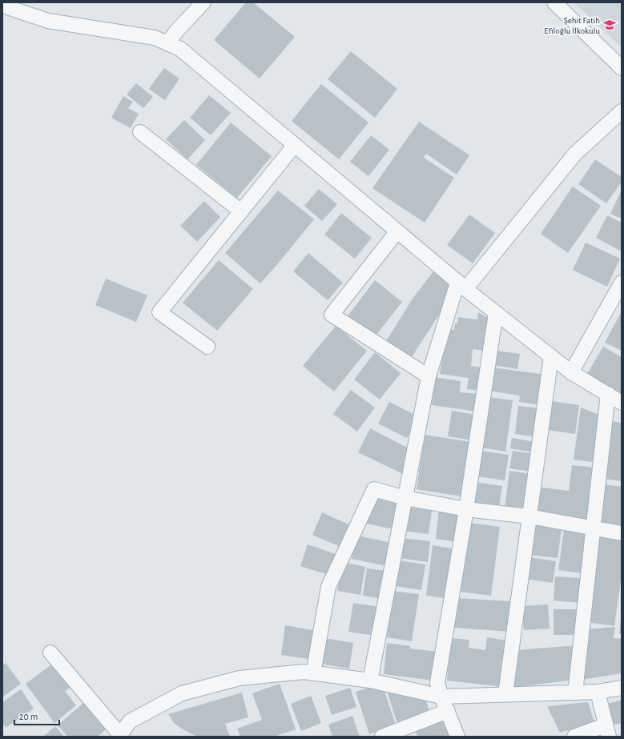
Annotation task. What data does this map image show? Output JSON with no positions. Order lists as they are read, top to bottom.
{
  "places": {
    "school or university": ["Şehit Fatih Efiloğlu İlkokulu"]
  },
  "scale_bar": "20 m"
}
